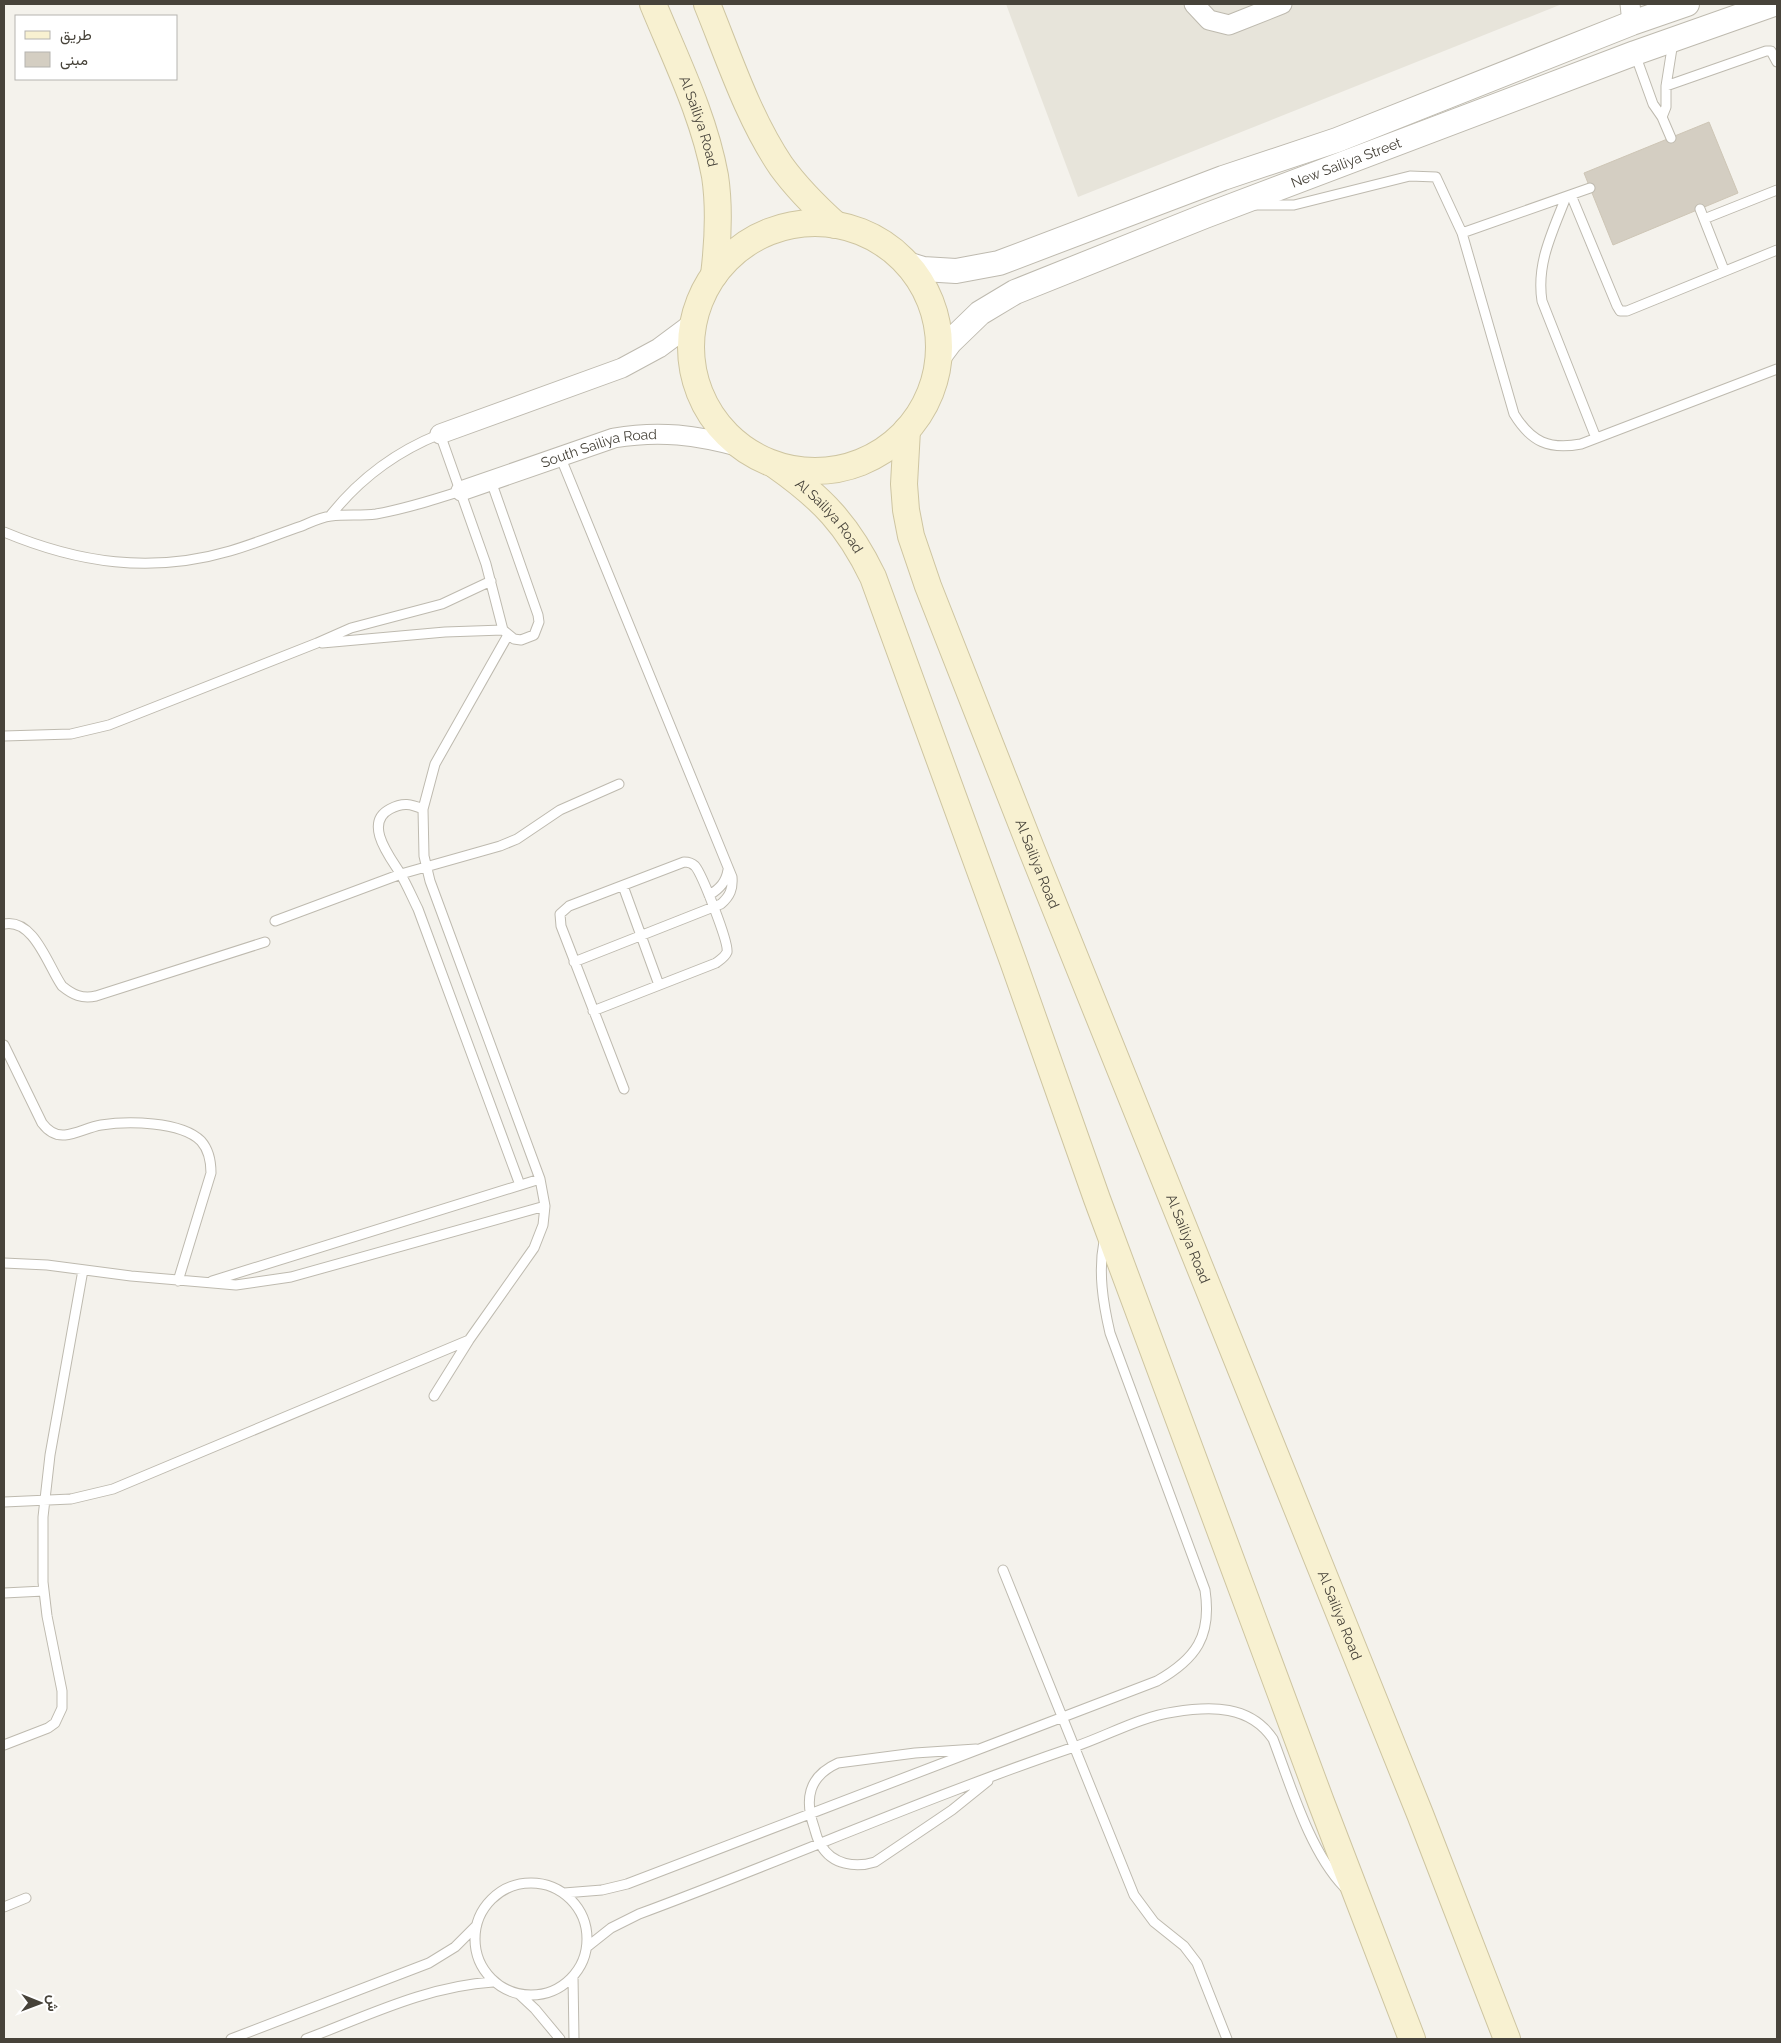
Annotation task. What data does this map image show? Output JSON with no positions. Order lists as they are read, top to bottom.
{
  "streets": {
    "main road": ["Al Sailiya Road"],
    "street": ["New Sailiya Street", "South Sailiya Road"]
  },
  "legend": ["طريق", "مبنى"],
  "north": "right"
}
